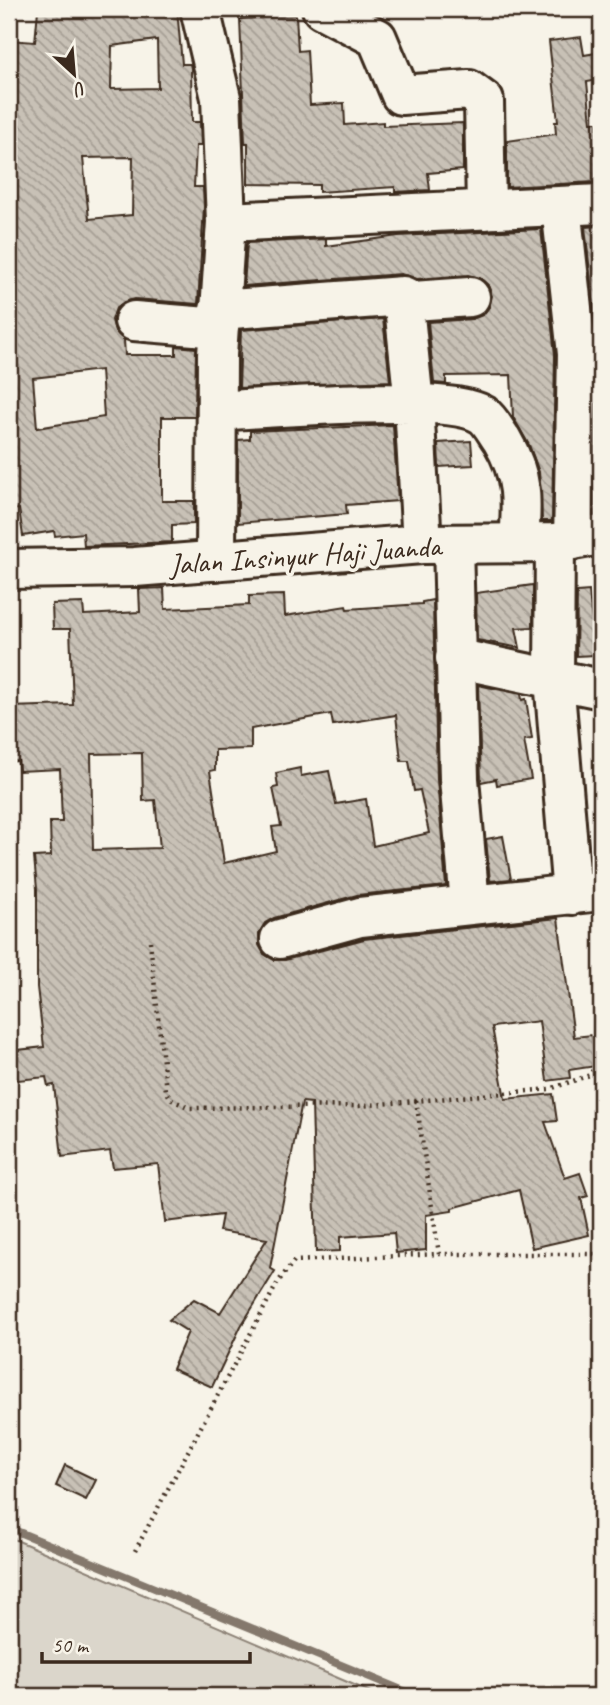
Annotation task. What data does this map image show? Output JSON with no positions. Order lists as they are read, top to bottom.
{
  "streets": {
    "street": ["Jalan Insinyur Haji Juanda"]
  },
  "scale_bar": "50 m",
  "north": "bottom right"
}
